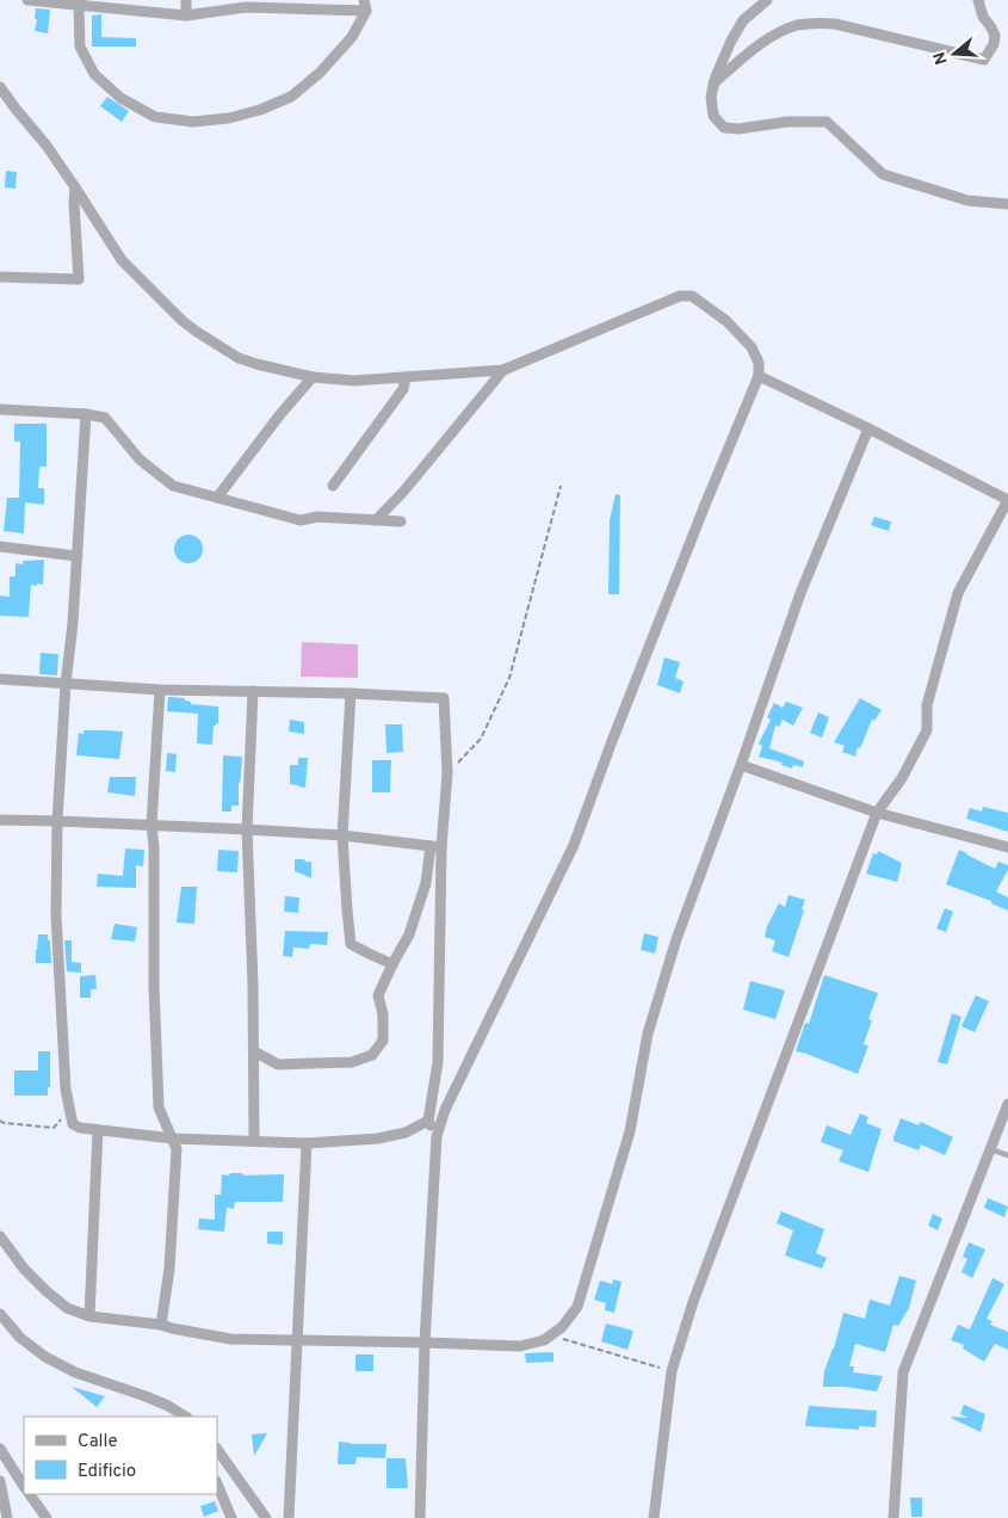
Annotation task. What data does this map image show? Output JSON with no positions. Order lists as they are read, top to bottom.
{
  "legend": ["Calle", "Edificio"],
  "north": "left"
}
